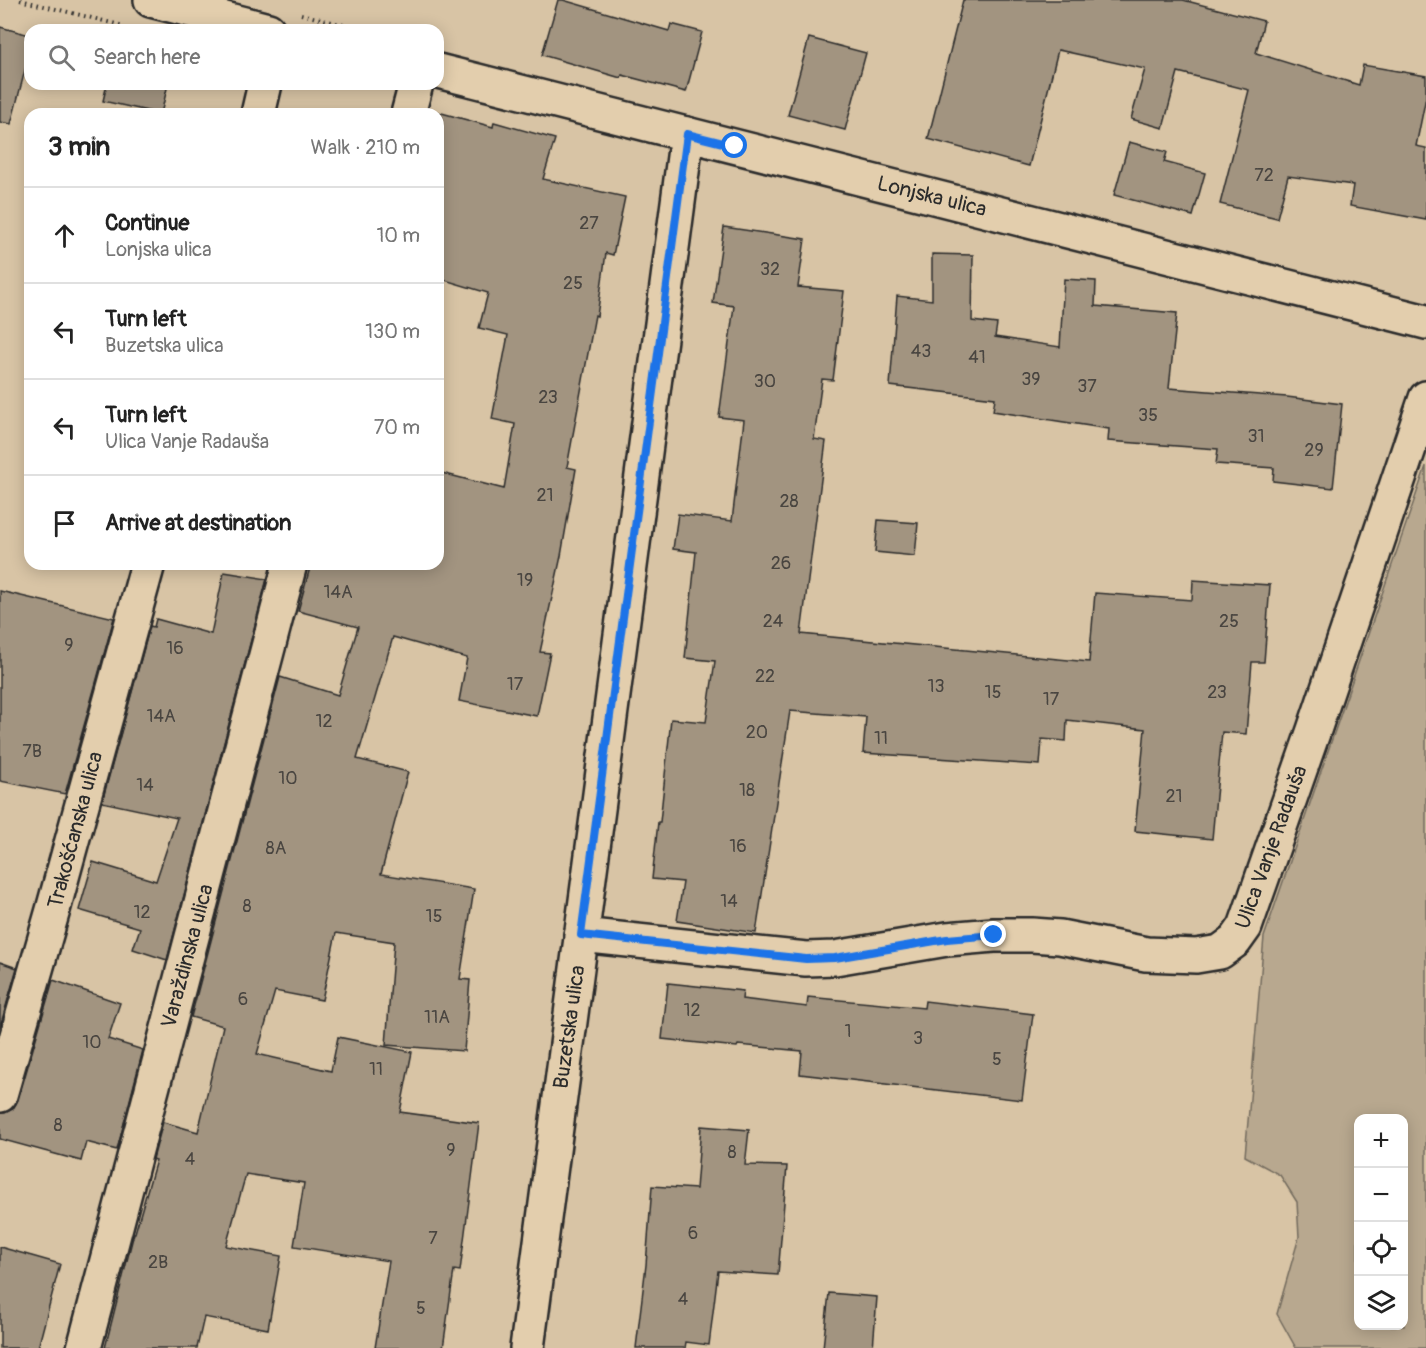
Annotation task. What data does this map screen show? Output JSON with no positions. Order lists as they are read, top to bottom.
{
  "streets": {
    "street": [
      "Lonjska ulica",
      "Trakošćanska ulica",
      "Ulica Vanje Radauša",
      "Varaždinska ulica",
      "Buzetska ulica"
    ]
  },
  "crossings": [
    ["Lonjska ulica", "Buzetska ulica"],
    ["Ulica Vanje Radauša", "Buzetska ulica"]
  ],
  "house_numbers": [
    "72",
    "27",
    "32",
    "25",
    "43",
    "41",
    "39",
    "30",
    "37",
    "23",
    "35",
    "31",
    "29",
    "21",
    "28",
    "26",
    "19",
    "14A",
    "24",
    "25",
    "9",
    "16",
    "22",
    "17",
    "13",
    "15",
    "23",
    "17",
    "14A",
    "12",
    "20",
    "11",
    "7B",
    "10",
    "14",
    "18",
    "21",
    "16",
    "8A",
    "14",
    "8",
    "12",
    "15",
    "6",
    "12",
    "11A",
    "1",
    "3",
    "10",
    "5",
    "11",
    "8",
    "9",
    "8",
    "4",
    "6",
    "7",
    "2B",
    "4",
    "5"
  ],
  "page": {
    "search": "Search here",
    "heading": ["3 min", "Walk · 210 m"],
    "list": [
      ["Continue", "Lonjska ulica", "10 m"],
      ["Turn left", "Buzetska ulica", "130 m"],
      ["Turn left", "Ulica Vanje Radauša", "70 m"],
      "Arrive at destination"
    ],
    "map_buttons": ["+", "−"]
  }
}
